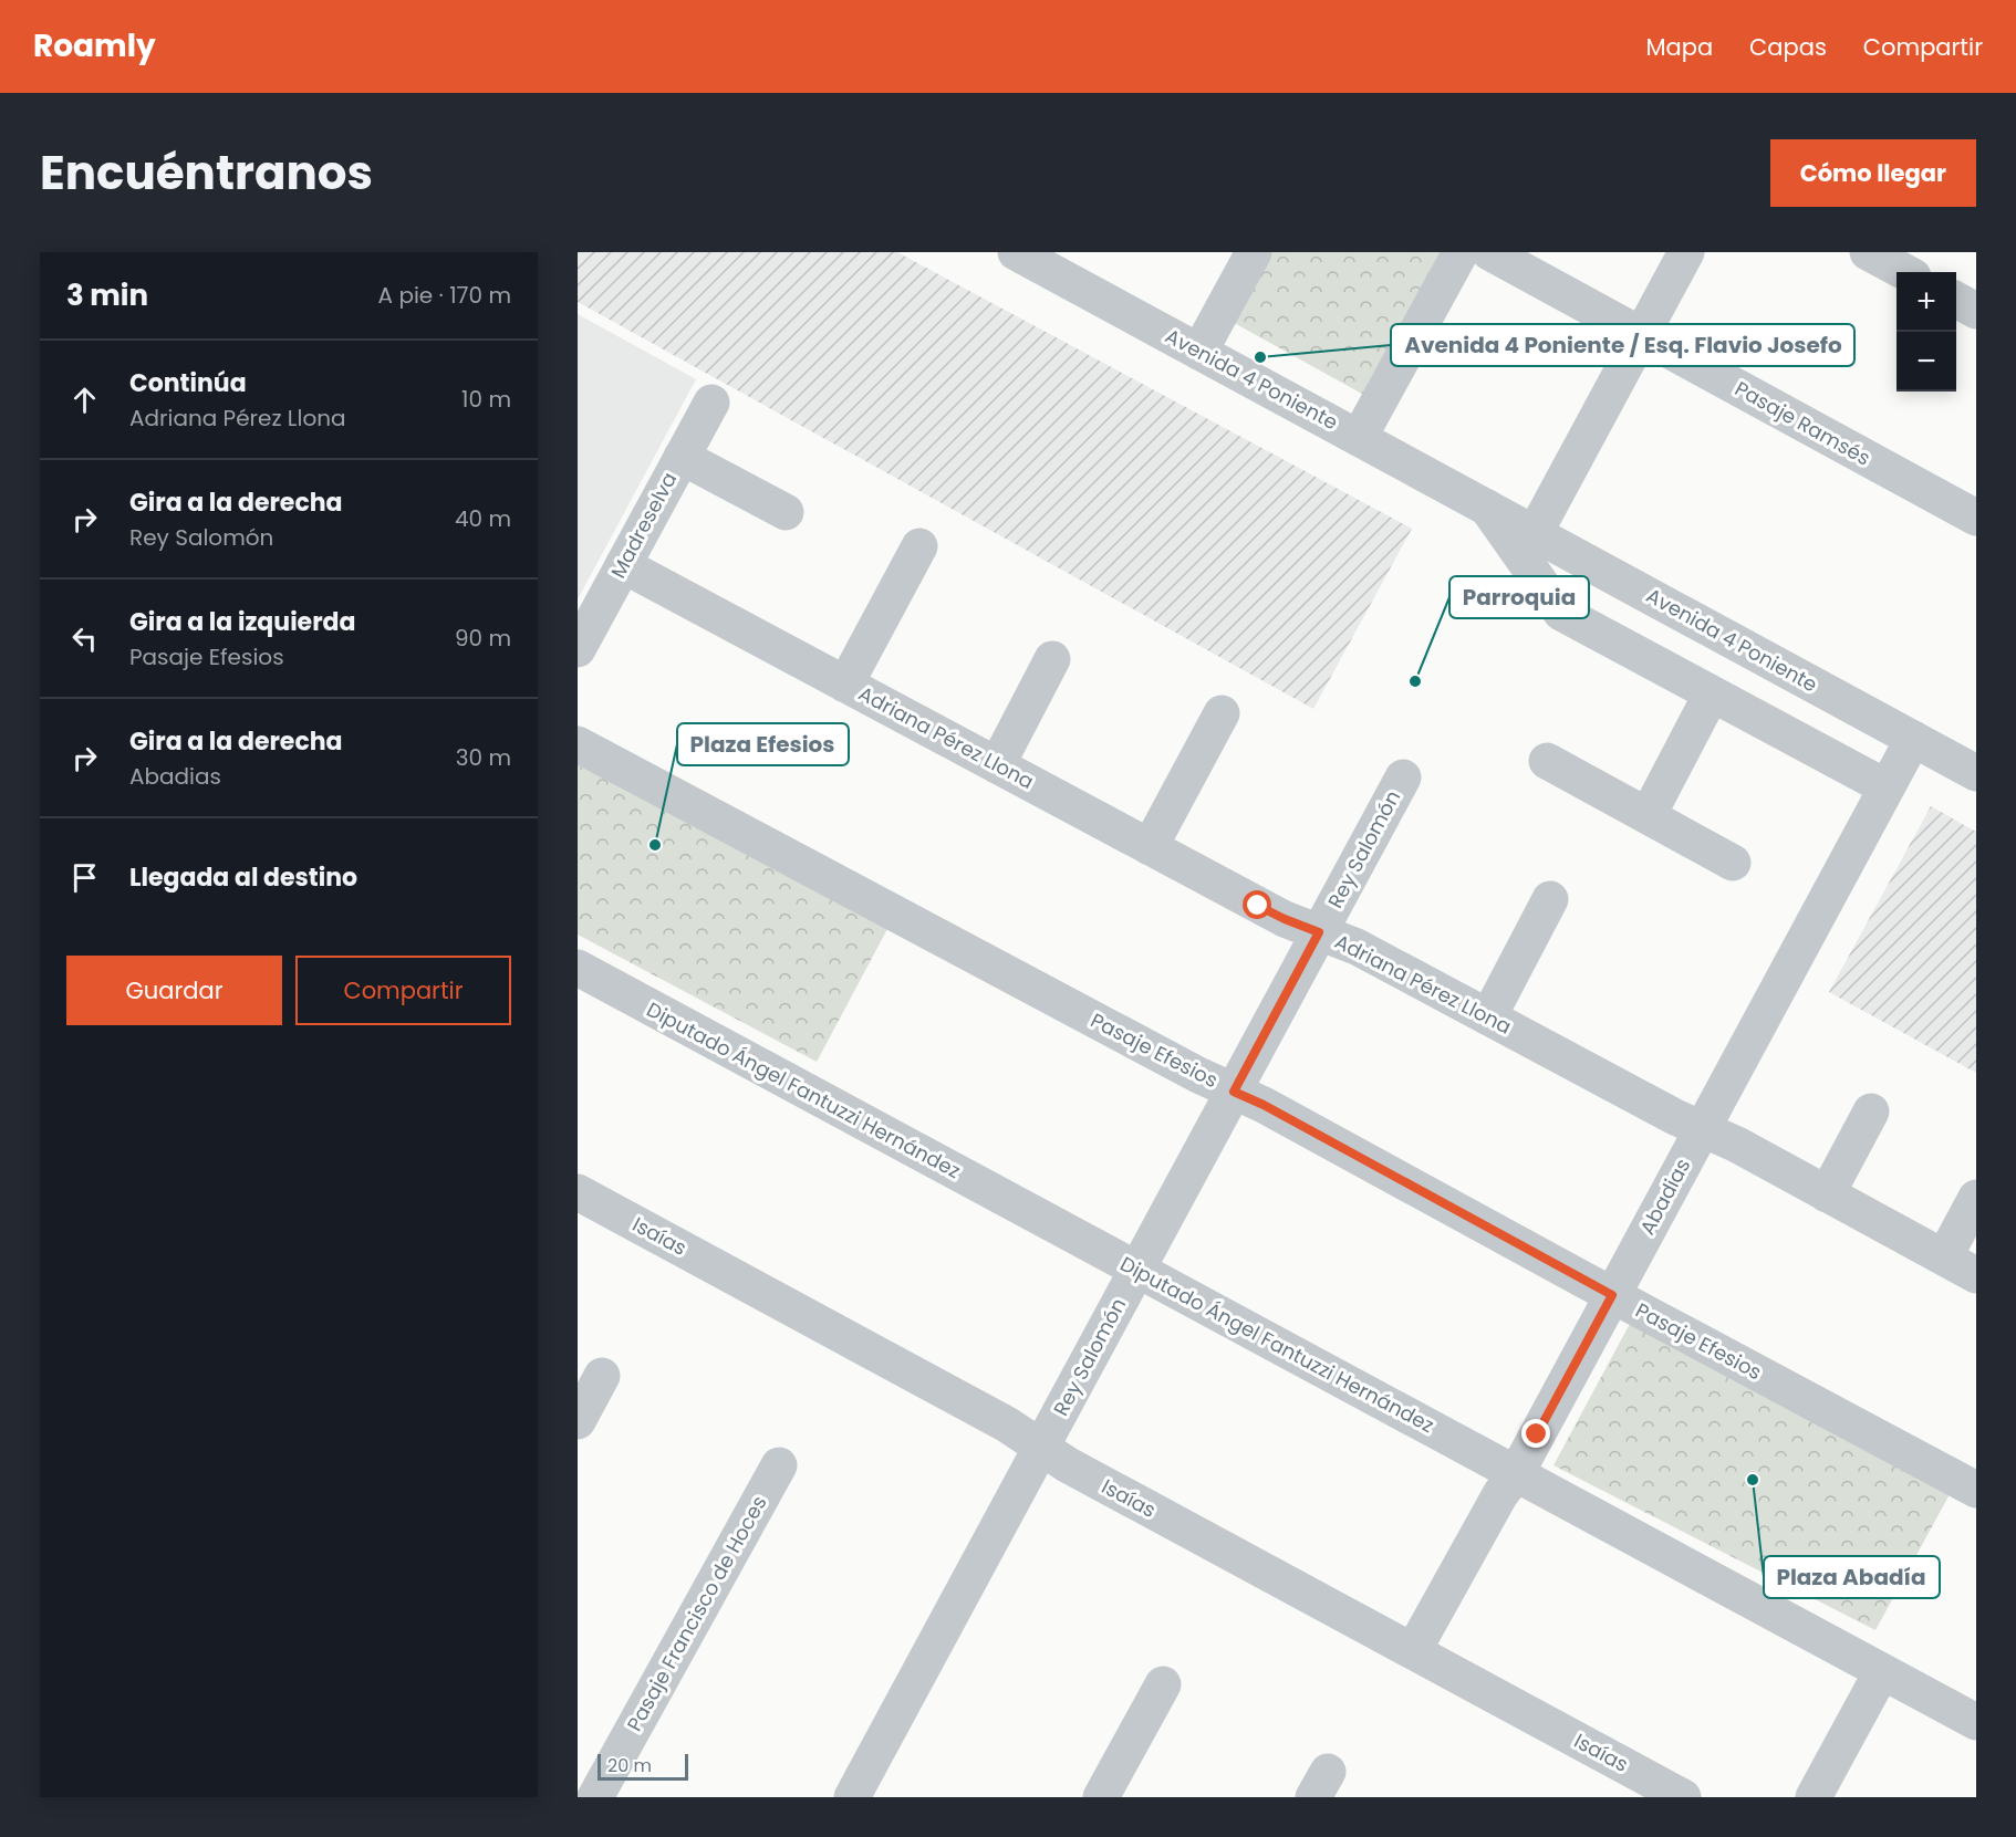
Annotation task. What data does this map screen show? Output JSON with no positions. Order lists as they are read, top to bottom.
{
  "streets": {
    "street": [
      "Avenida 4 Poniente",
      "Pasaje Ramsés",
      "Madreselva",
      "Adriana Pérez Llona",
      "Rey Salomón",
      "Pasaje Efesios",
      "Diputado Ángel Fantuzzi Hernández",
      "Abadias",
      "Isaías",
      "Pasaje Francisco de Hoces"
    ]
  },
  "crossings": [
    ["Avenida 4 Poniente", "Abadias"],
    ["Madreselva", "Adriana Pérez Llona"],
    ["Adriana Pérez Llona", "Rey Salomón"],
    ["Adriana Pérez Llona", "Abadias"],
    ["Rey Salomón", "Pasaje Efesios"],
    ["Rey Salomón", "Diputado Ángel Fantuzzi Hernández"],
    ["Rey Salomón", "Isaías"],
    ["Pasaje Efesios", "Abadias"],
    ["Diputado Ángel Fantuzzi Hernández", "Abadias"],
    ["Abadias", "Isaías"]
  ],
  "places": [
    "Avenida 4 Poniente / Esq. Flavio Josefo",
    "Parroquia",
    "Plaza Efesios",
    "Plaza Abadía"
  ],
  "scale_bar": "20 m",
  "page": {
    "header": "Roamly",
    "nav": ["Mapa", "Capas", "Compartir"],
    "title": "Encuéntranos",
    "buttons": [
      "Cómo llegar",
      ["Guardar", "Compartir"]
    ],
    "heading": ["3 min", "A pie · 170 m"],
    "map_buttons": ["+", "−"],
    "list": [
      ["Continúa", "Adriana Pérez Llona", "10 m"],
      ["Gira a la derecha", "Rey Salomón", "40 m"],
      ["Gira a la izquierda", "Pasaje Efesios", "90 m"],
      ["Gira a la derecha", "Abadias", "30 m"],
      "Llegada al destino"
    ],
    "scale": "20 m"
  }
}
